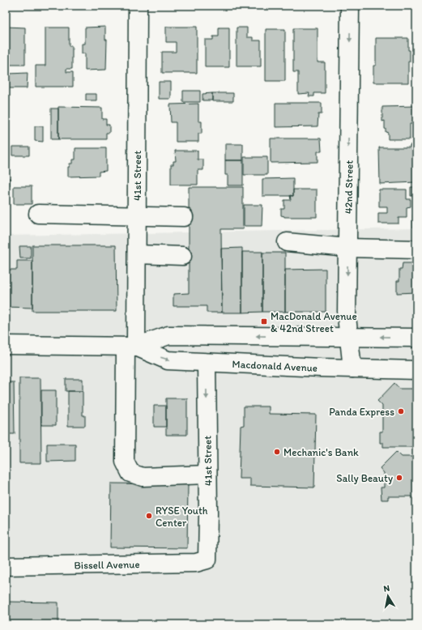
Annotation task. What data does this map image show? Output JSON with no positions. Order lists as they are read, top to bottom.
{
  "streets": {
    "street": [
      "41st Street",
      "42nd Street",
      "Macdonald Avenue",
      "Bissell Avenue"
    ]
  },
  "crossings": [
    ["41st Street", "Macdonald Avenue"],
    ["41st Street", "Bissell Avenue"],
    ["42nd Street", "Macdonald Avenue"]
  ],
  "one_way": ["42nd Street"],
  "places": {
    "transit": ["MacDonald Avenue & 42nd Street"],
    "other": [
      "Panda Express",
      "Mechanic's Bank",
      "Sally Beauty",
      "RYSE Youth Center"
    ]
  },
  "north": "top"
}
